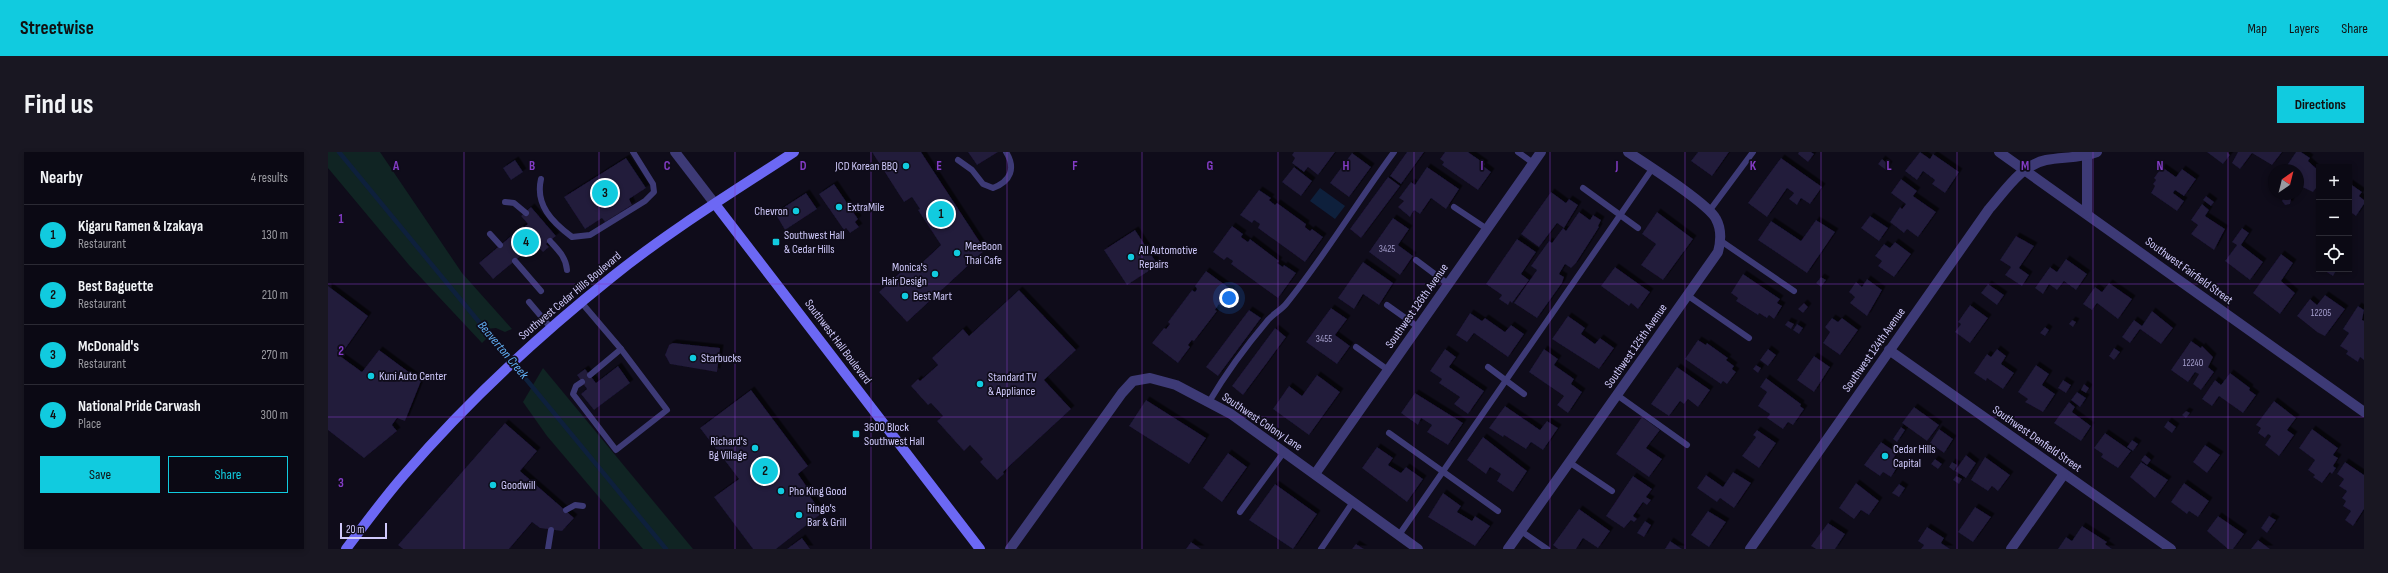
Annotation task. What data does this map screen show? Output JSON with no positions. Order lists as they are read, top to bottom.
{
  "streets": {
    "main road": ["Southwest Cedar Hills Boulevard", "Southwest Hall Boulevard"],
    "street": [
      "Southwest Fairfield Street",
      "Southwest 126th Avenue",
      "Southwest 125th Avenue",
      "Southwest 124th Avenue",
      "Southwest Colony Lane",
      "Southwest Denfield Street"
    ]
  },
  "crossings": [
    ["Southwest Fairfield Street", "Southwest 124th Avenue"],
    ["Southwest Cedar Hills Boulevard", "Southwest Hall Boulevard"],
    ["Southwest 126th Avenue", "Southwest Colony Lane"],
    ["Southwest 124th Avenue", "Southwest Denfield Street"]
  ],
  "water": ["Beaverton Creek"],
  "places": {
    "other": [
      "JCD Korean BBQ",
      "ExtraMile",
      "Chevron",
      "MeeBoon Thai Cafe",
      "All Automotive Repairs",
      "Monica's Hair Design",
      "Best Mart",
      "Starbucks",
      "Kuni Auto Center",
      "Standard TV & Appliance",
      "Richard's Bg Village",
      "Cedar Hills Capital",
      "Goodwill",
      "Pho King Good",
      "Ringo's Bar & Grill"
    ],
    "transit": ["Southwest Hall & Cedar Hills", "3600 Block Southwest Hall"]
  },
  "house_numbers": [
    "3425",
    "12205",
    "3455",
    "12240"
  ],
  "scale_bar": "20 m",
  "north": "top right",
  "page": {
    "header": "Streetwise",
    "nav": ["Map", "Layers", "Share"],
    "buttons": [
      "Directions",
      ["Save", "Share"]
    ],
    "title": "Find us",
    "heading": ["Nearby", "4 results"],
    "map_buttons": ["+", "−"],
    "pins": [
      "3",
      "1",
      "4",
      "2"
    ],
    "list": [
      {
        "mark": "1",
        "name": "Kigaru Ramen & Izakaya",
        "note": "Restaurant",
        "value": "130 m"
      },
      {
        "mark": "2",
        "name": "Best Baguette",
        "note": "Restaurant",
        "value": "210 m"
      },
      {
        "mark": "3",
        "name": "McDonald's",
        "note": "Restaurant",
        "value": "270 m"
      },
      {
        "mark": "4",
        "name": "National Pride Carwash",
        "note": "Place",
        "value": "300 m"
      }
    ],
    "scale": "20 m"
  },
  "grid": {
    "columns": [
      "A",
      "B",
      "C",
      "D",
      "E",
      "F",
      "G",
      "H",
      "I",
      "J",
      "K",
      "L",
      "M",
      "N"
    ],
    "rows": ["1", "2", "3"]
  }
}
